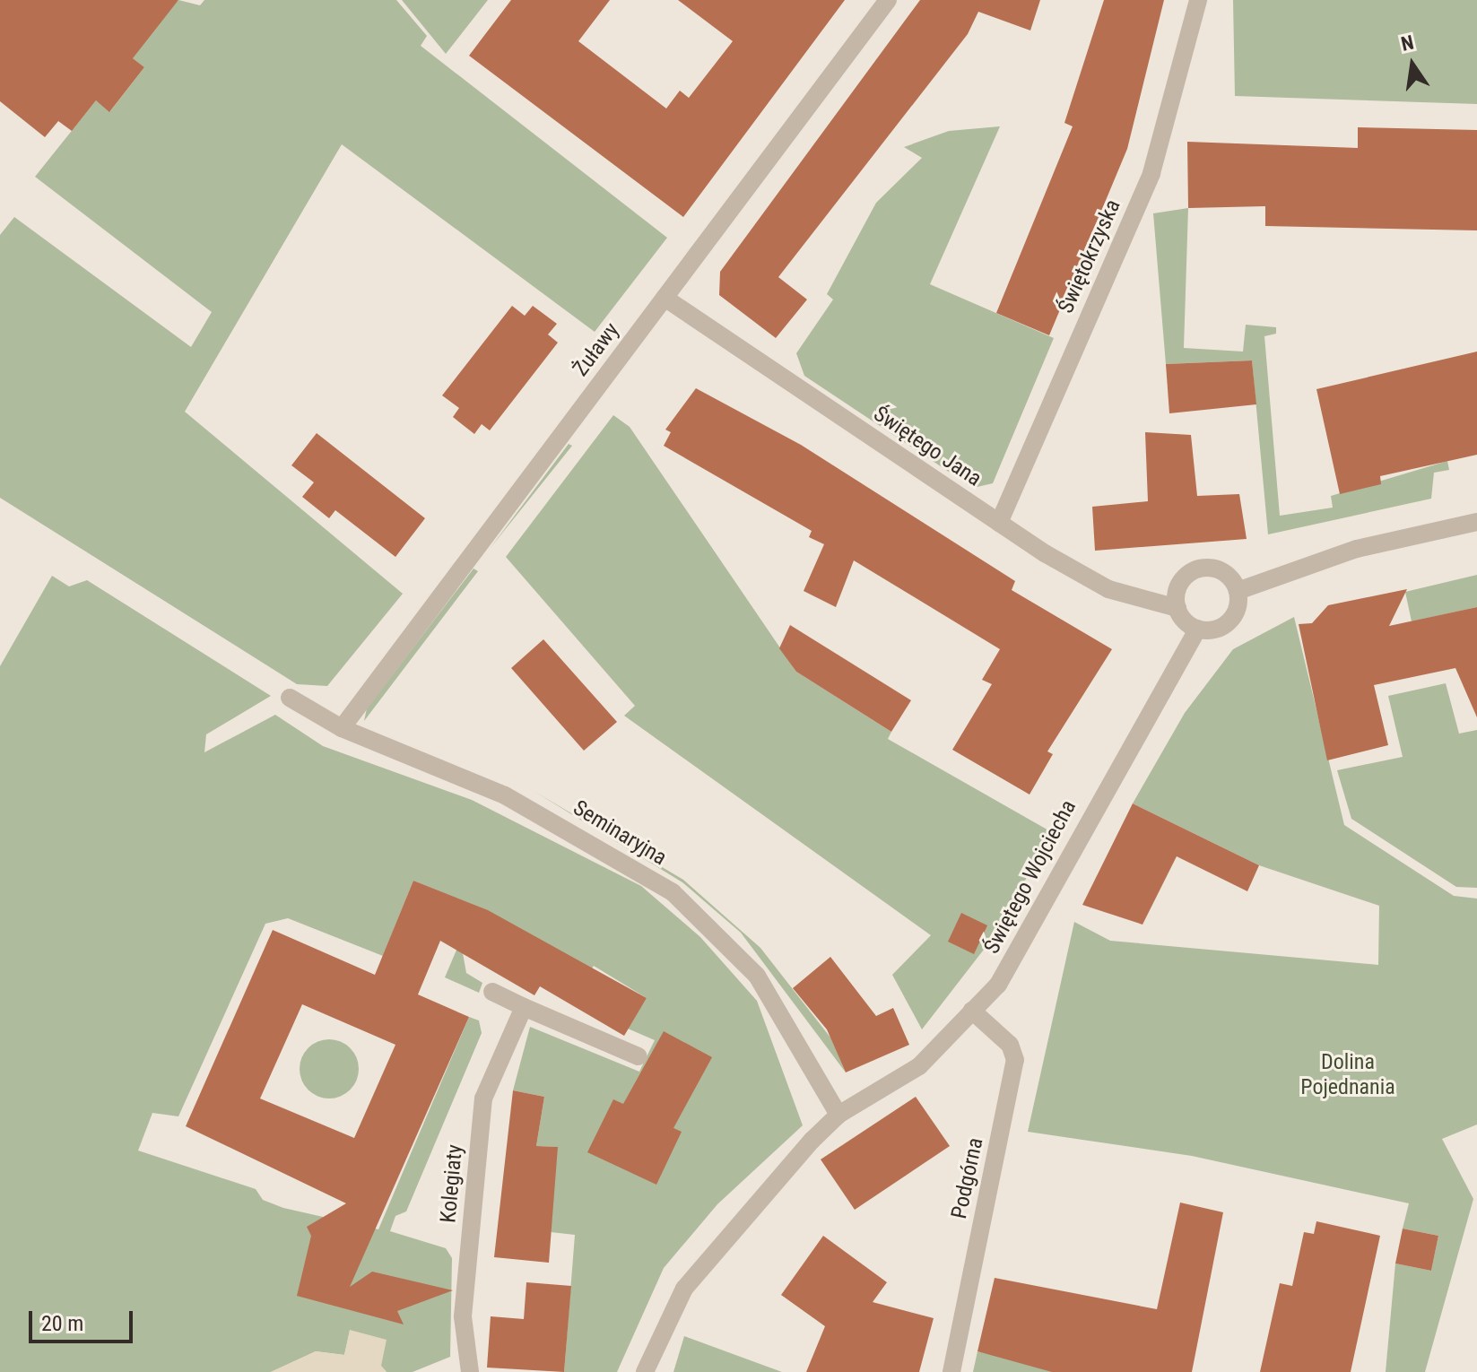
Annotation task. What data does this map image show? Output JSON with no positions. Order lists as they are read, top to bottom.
{
  "streets": {
    "street": [
      "Świętokrzyska",
      "Żuławy",
      "Świętego Jana",
      "Seminaryjna",
      "Świętego Wojciecha",
      "Podgórna",
      "Kolegiaty"
    ]
  },
  "crossings": [
    ["Świętokrzyska", "Świętego Jana"],
    ["Żuławy", "Świętego Jana"],
    ["Żuławy", "Seminaryjna"],
    ["Świętego Jana", "Świętego Wojciecha"],
    ["Seminaryjna", "Świętego Wojciecha"],
    ["Świętego Wojciecha", "Podgórna"]
  ],
  "parks": ["Dolina Pojednania"],
  "scale_bar": "20 m",
  "north": "top"
}
